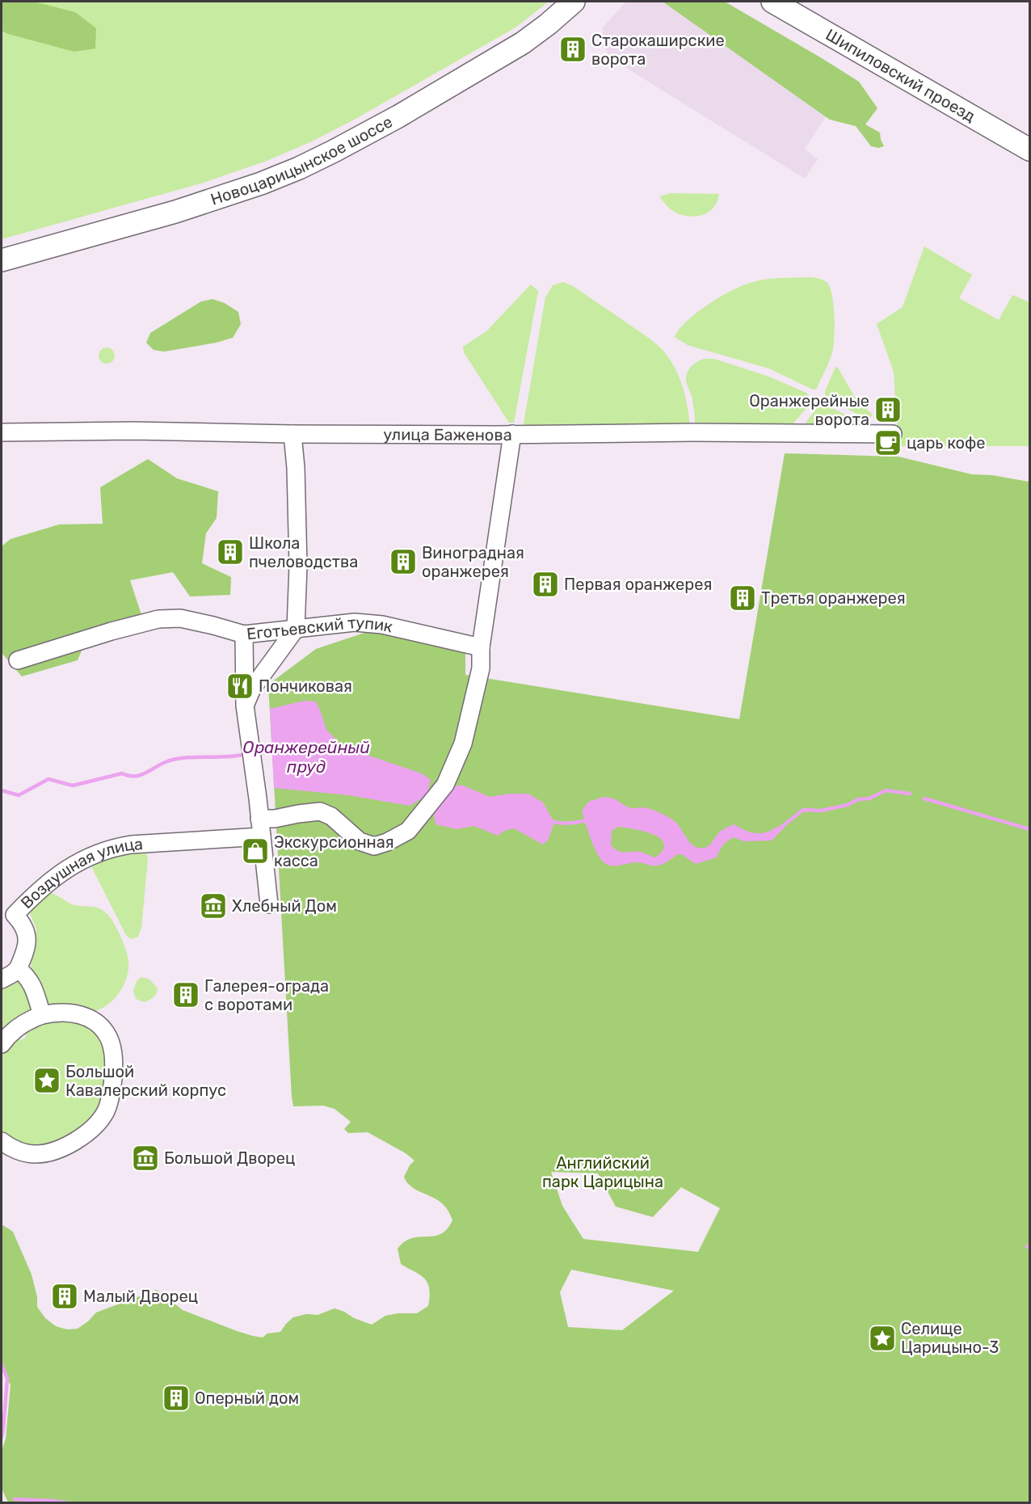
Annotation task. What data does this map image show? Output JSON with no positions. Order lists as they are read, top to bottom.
{
  "streets": {
    "main road": ["Шипиловский проезд", "Новоцарицынское шоссе"],
    "street": ["улица Баженова", "Еготьевский тупик", "Воздушная улица"]
  },
  "water": ["Оранжерейный пруд"],
  "parks": ["Английский парк Царицына"],
  "places": {
    "building": [
      "Старокаширские ворота",
      "Оранжерейные ворота",
      "Школа пчеловодства",
      "Виноградная оранжерея",
      "Первая оранжерея",
      "Третья оранжерея",
      "Галерея-ограда с воротами",
      "Малый Дворец",
      "Оперный дом"
    ],
    "cafe": ["царь кофе"],
    "restaurant": ["Пончиковая"],
    "shop": ["Экскурсионная касса"],
    "museum": ["Хлебный Дом", "Большой Дворец"],
    "place": ["Большой Кавалерский корпус", "Селище Царицыно-3"]
  }
}
